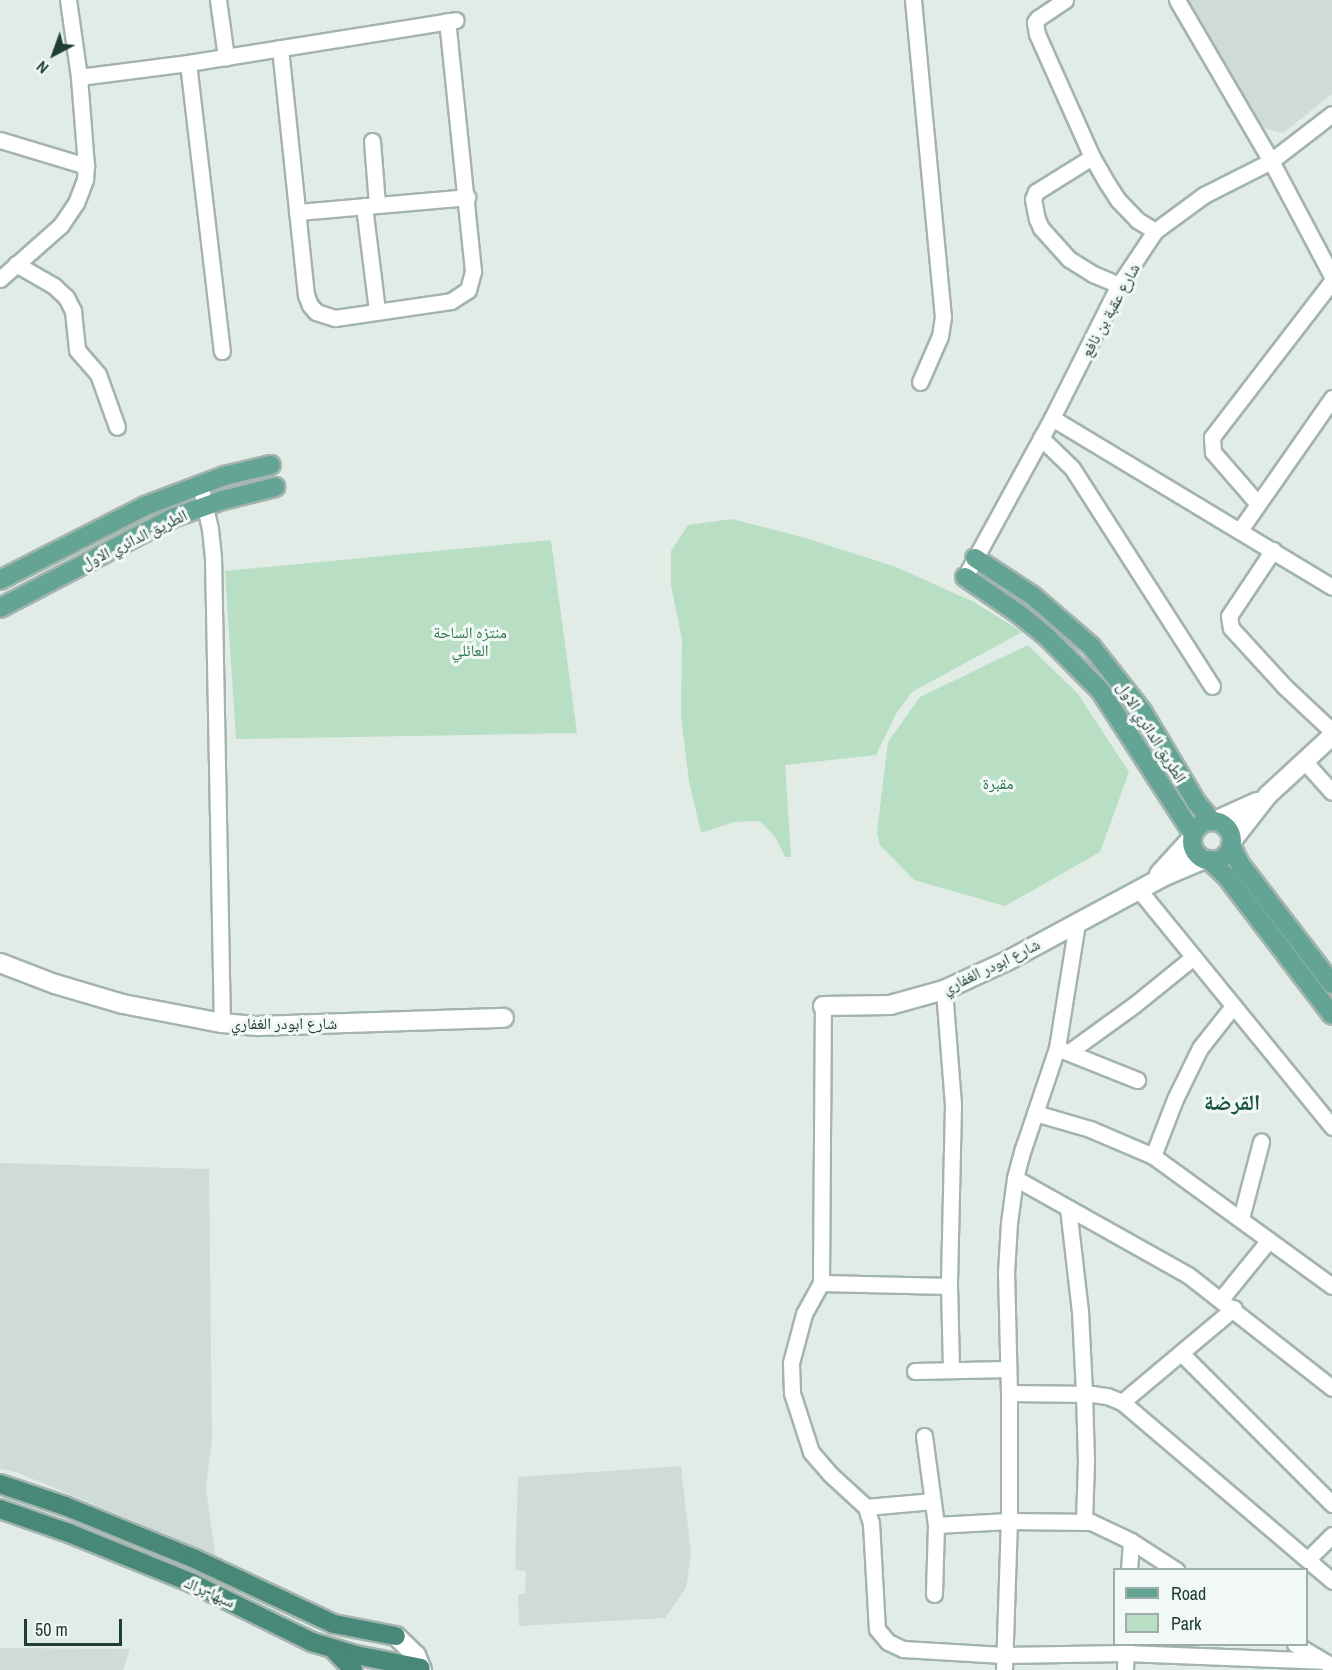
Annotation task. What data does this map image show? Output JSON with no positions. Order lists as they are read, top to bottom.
{
  "streets": {
    "highway": ["سبها-براك"],
    "main road": ["الطريق الدائري الاول"],
    "street": ["شارع عقبة بن نافع", "شارع ابودر الغفاري"]
  },
  "crossings": [
    ["شارع عقبة بن نافع", "الطريق الدائري الاول"],
    ["الطريق الدائري الاول", "شارع ابودر الغفاري"]
  ],
  "districts": ["القرضة"],
  "parks": ["منتزه الساحة العائلي", "مقبرة"],
  "legend": ["Road", "Park"],
  "scale_bar": "50 m",
  "north": "bottom left"
}
